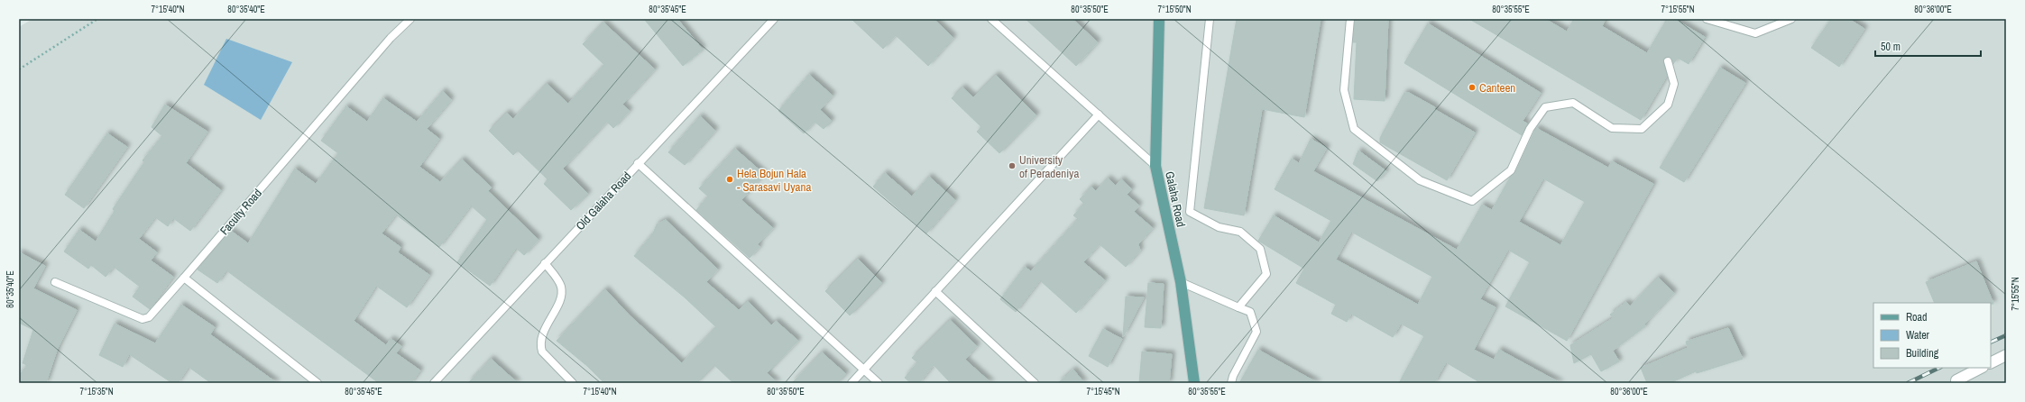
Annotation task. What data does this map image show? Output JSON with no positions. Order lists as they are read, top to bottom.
{
  "streets": {
    "main road": ["Galaha Road"],
    "lane": ["Old Galaha Road", "Faculty Road"]
  },
  "places": ["Canteen", "University of Peradeniya", "Hela Bojun Hala - Sarasavi Uyana"],
  "legend": ["Road", "Water", "Building"],
  "scale_bar": "50 m",
  "coordinates": [
    "7°15'40\"N",
    "80°35'40\"E",
    "80°35'45\"E",
    "80°35'50\"E",
    "7°15'50\"N",
    "80°35'55\"E",
    "7°15'55\"N",
    "80°36'00\"E",
    "7°15'35\"N",
    "7°15'45\"N"
  ]
}
